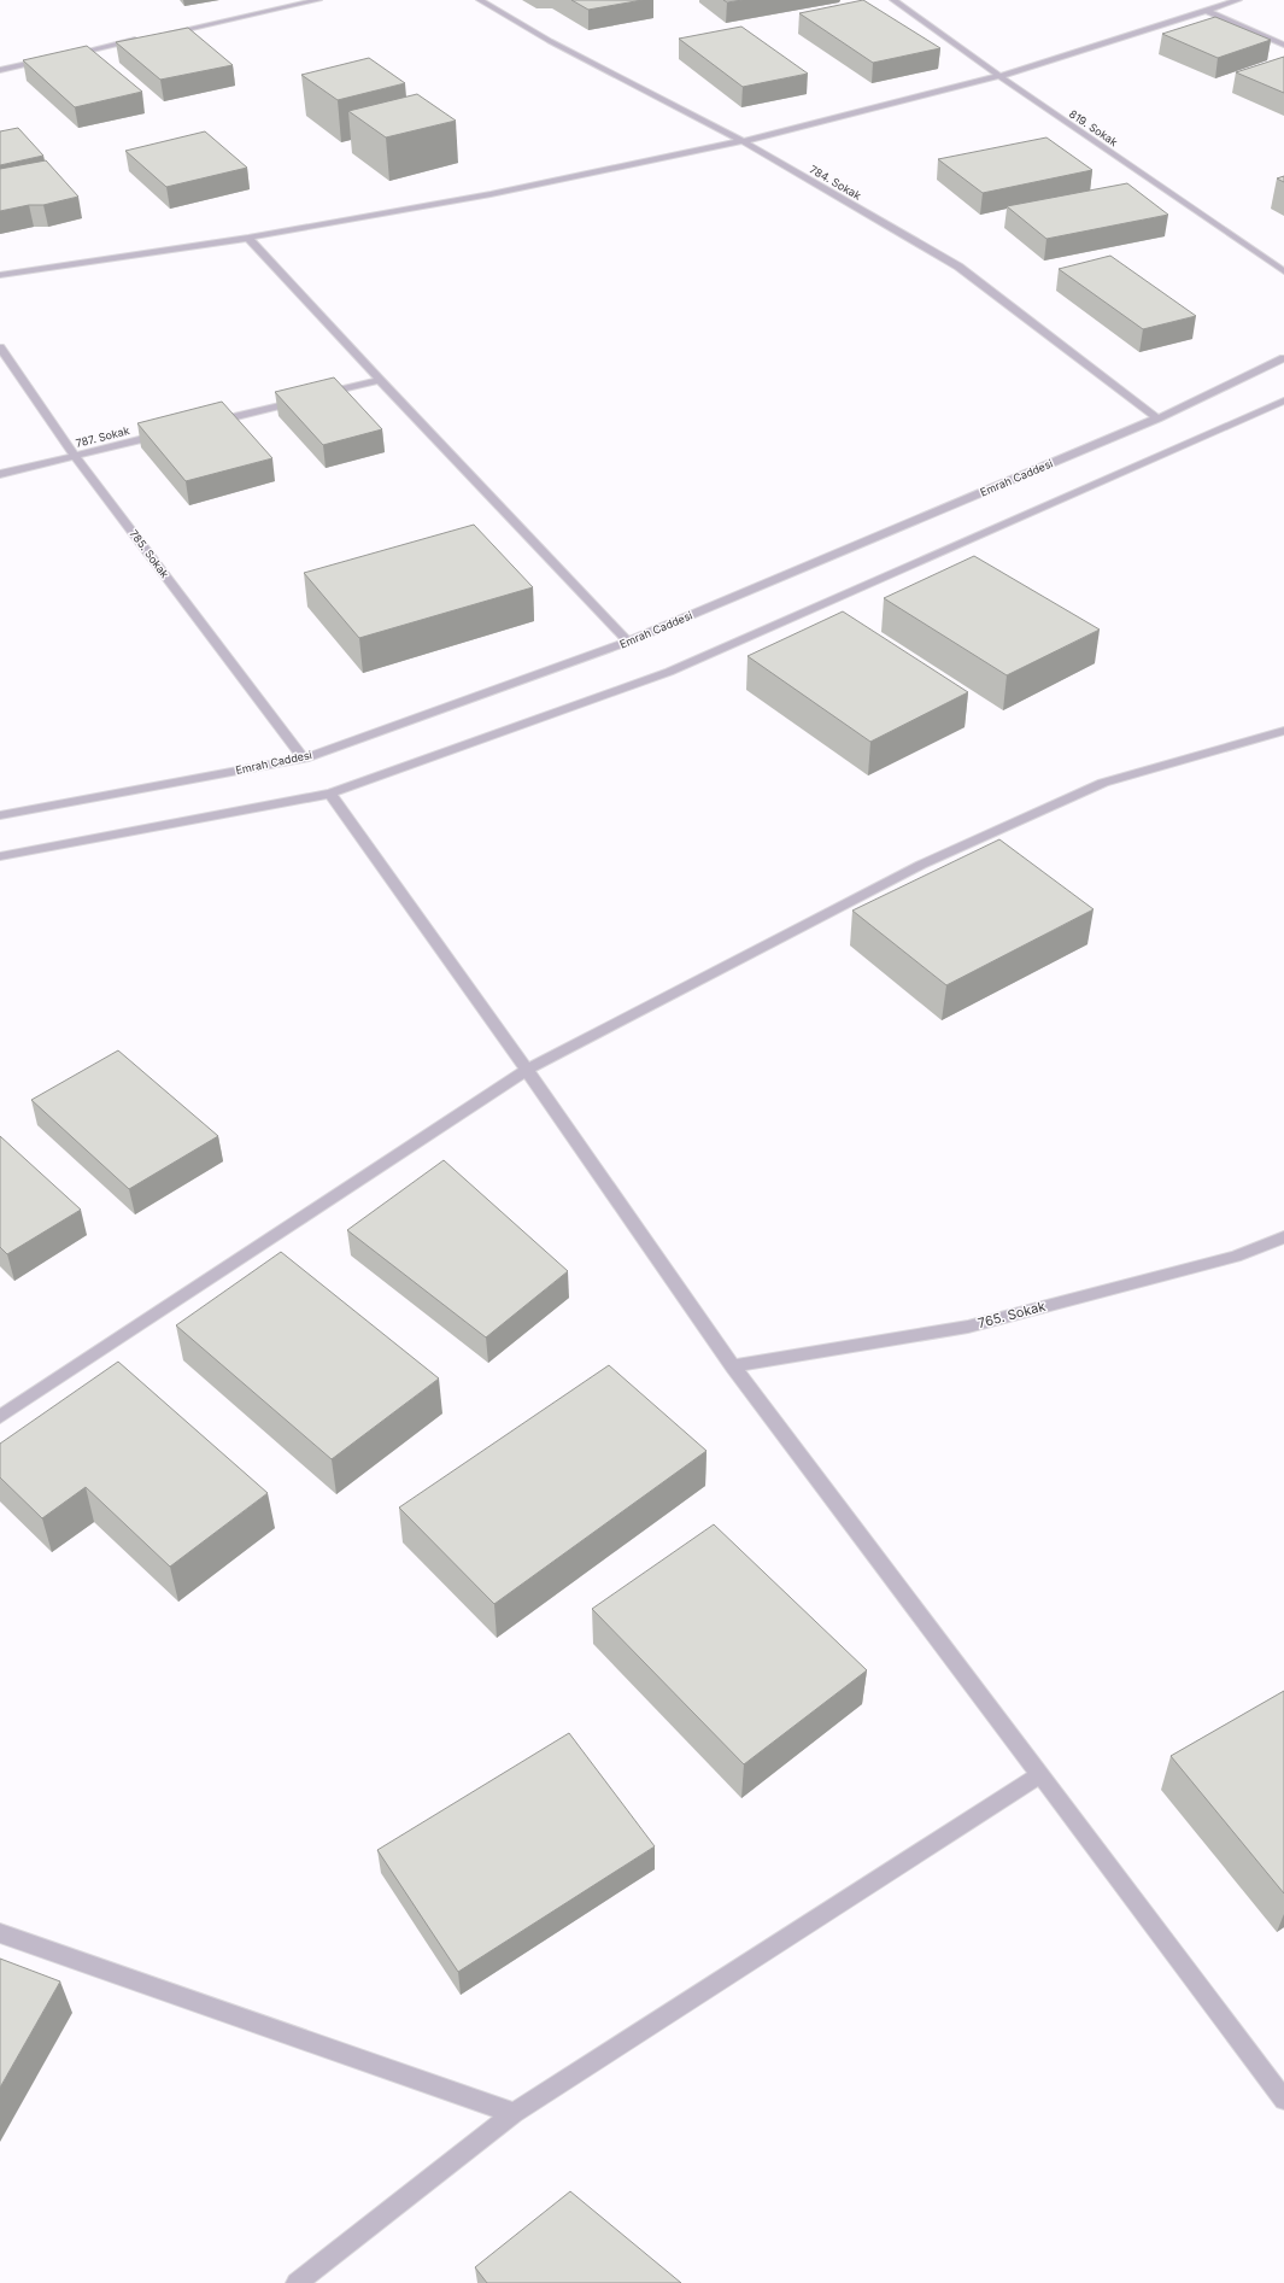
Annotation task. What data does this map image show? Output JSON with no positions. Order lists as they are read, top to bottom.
{
  "streets": {
    "street": [
      "819. Sokak",
      "784. Sokak",
      "787. Sokak",
      "Emrah Caddesi",
      "785. Sokak",
      "765. Sokak"
    ]
  },
  "crossings": [
    ["784. Sokak", "Emrah Caddesi"],
    ["787. Sokak", "785. Sokak"],
    ["Emrah Caddesi", "785. Sokak"]
  ]
}
